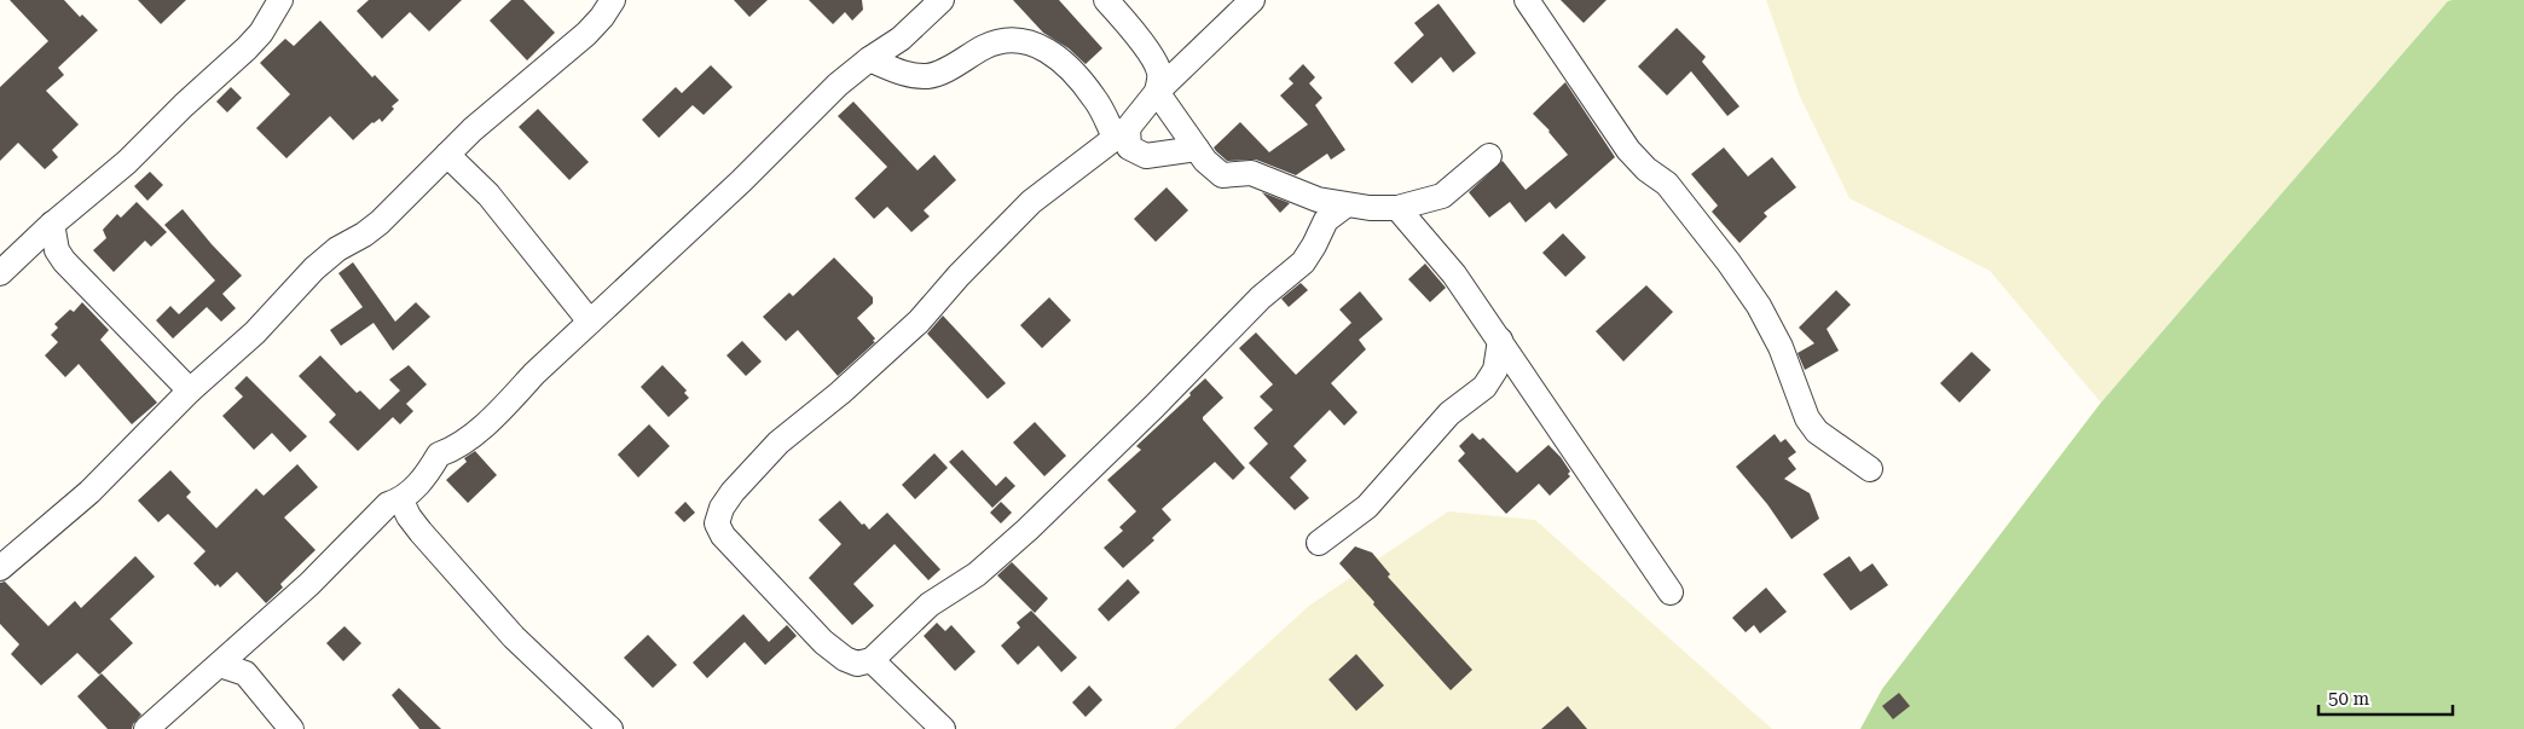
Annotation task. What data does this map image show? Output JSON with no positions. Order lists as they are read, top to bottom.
{
  "scale_bar": "50 m"
}
